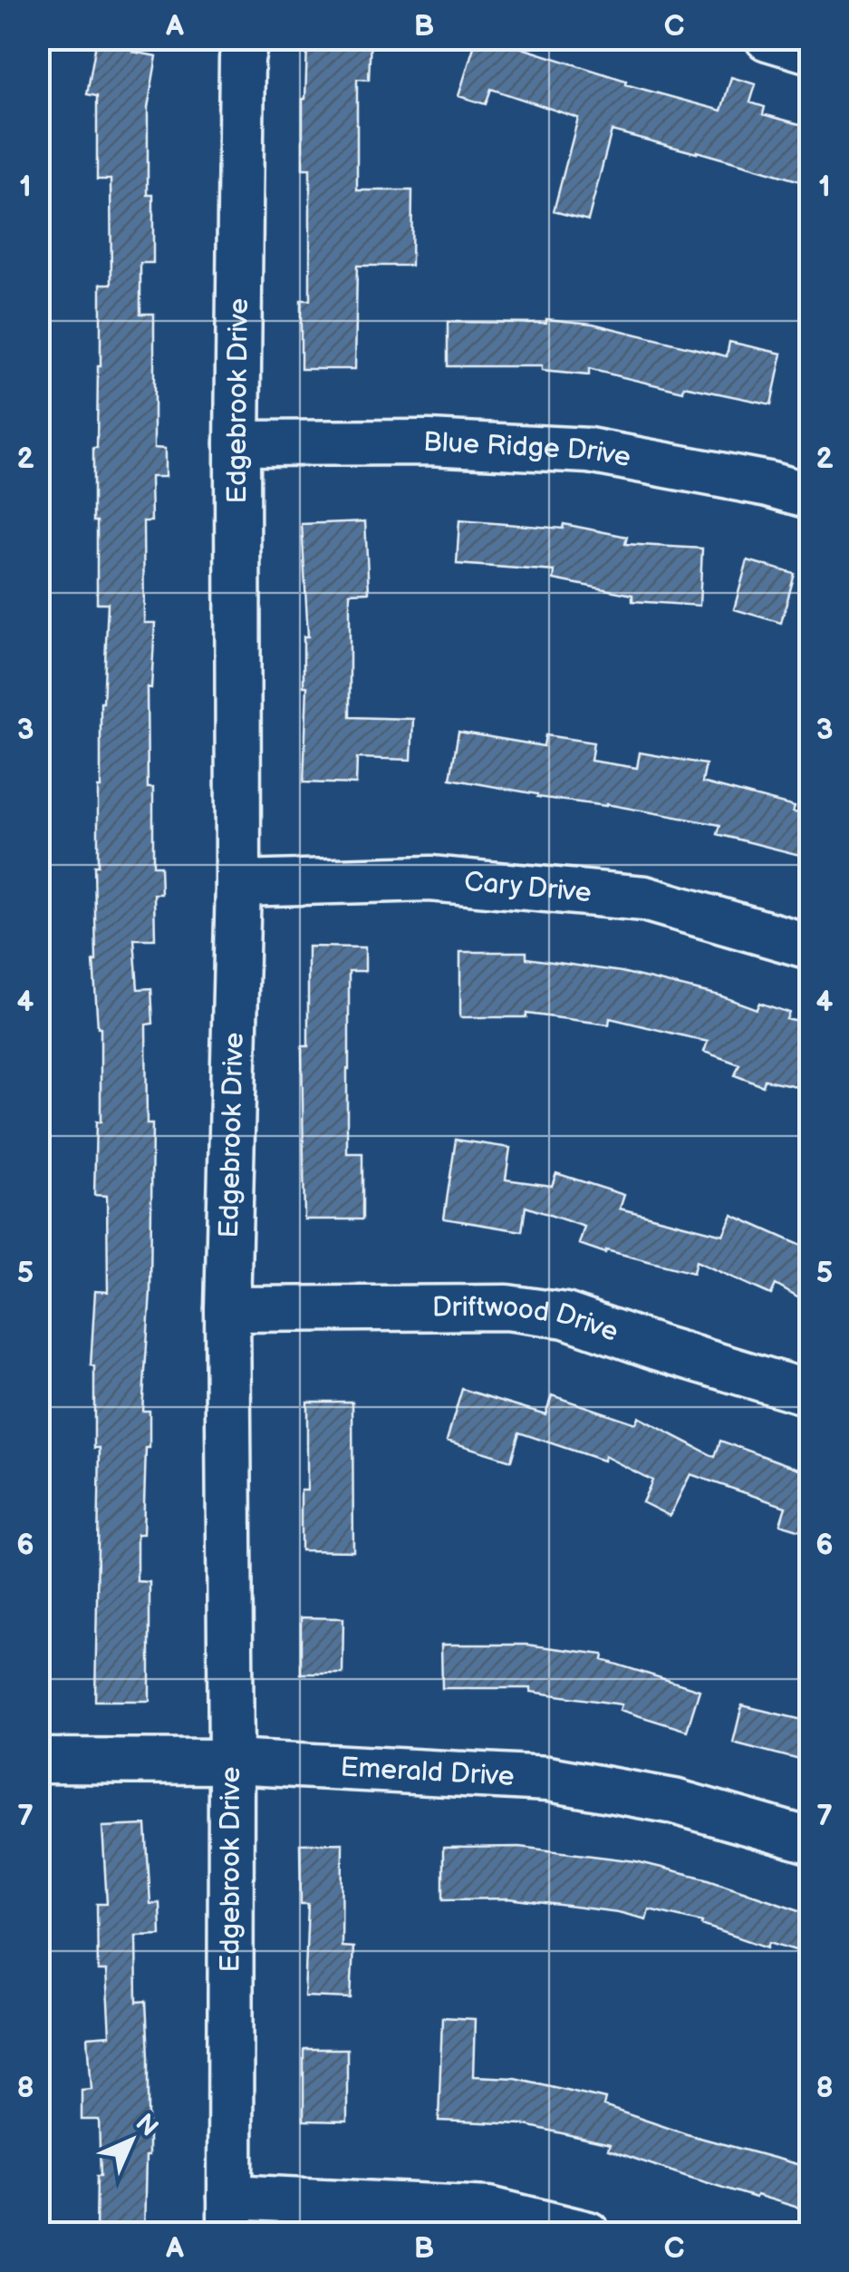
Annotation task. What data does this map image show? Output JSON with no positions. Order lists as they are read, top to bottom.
{
  "streets": {
    "street": [
      "Edgebrook Drive",
      "Blue Ridge Drive",
      "Cary Drive",
      "Driftwood Drive",
      "Emerald Drive"
    ]
  },
  "crossings": [
    ["Edgebrook Drive", "Blue Ridge Drive"],
    ["Edgebrook Drive", "Cary Drive"],
    ["Edgebrook Drive", "Driftwood Drive"],
    ["Edgebrook Drive", "Emerald Drive"]
  ],
  "north": "top right",
  "grid": {
    "columns": ["A", "B", "C"],
    "rows": [
      "1",
      "2",
      "3",
      "4",
      "5",
      "6",
      "7",
      "8"
    ]
  }
}
